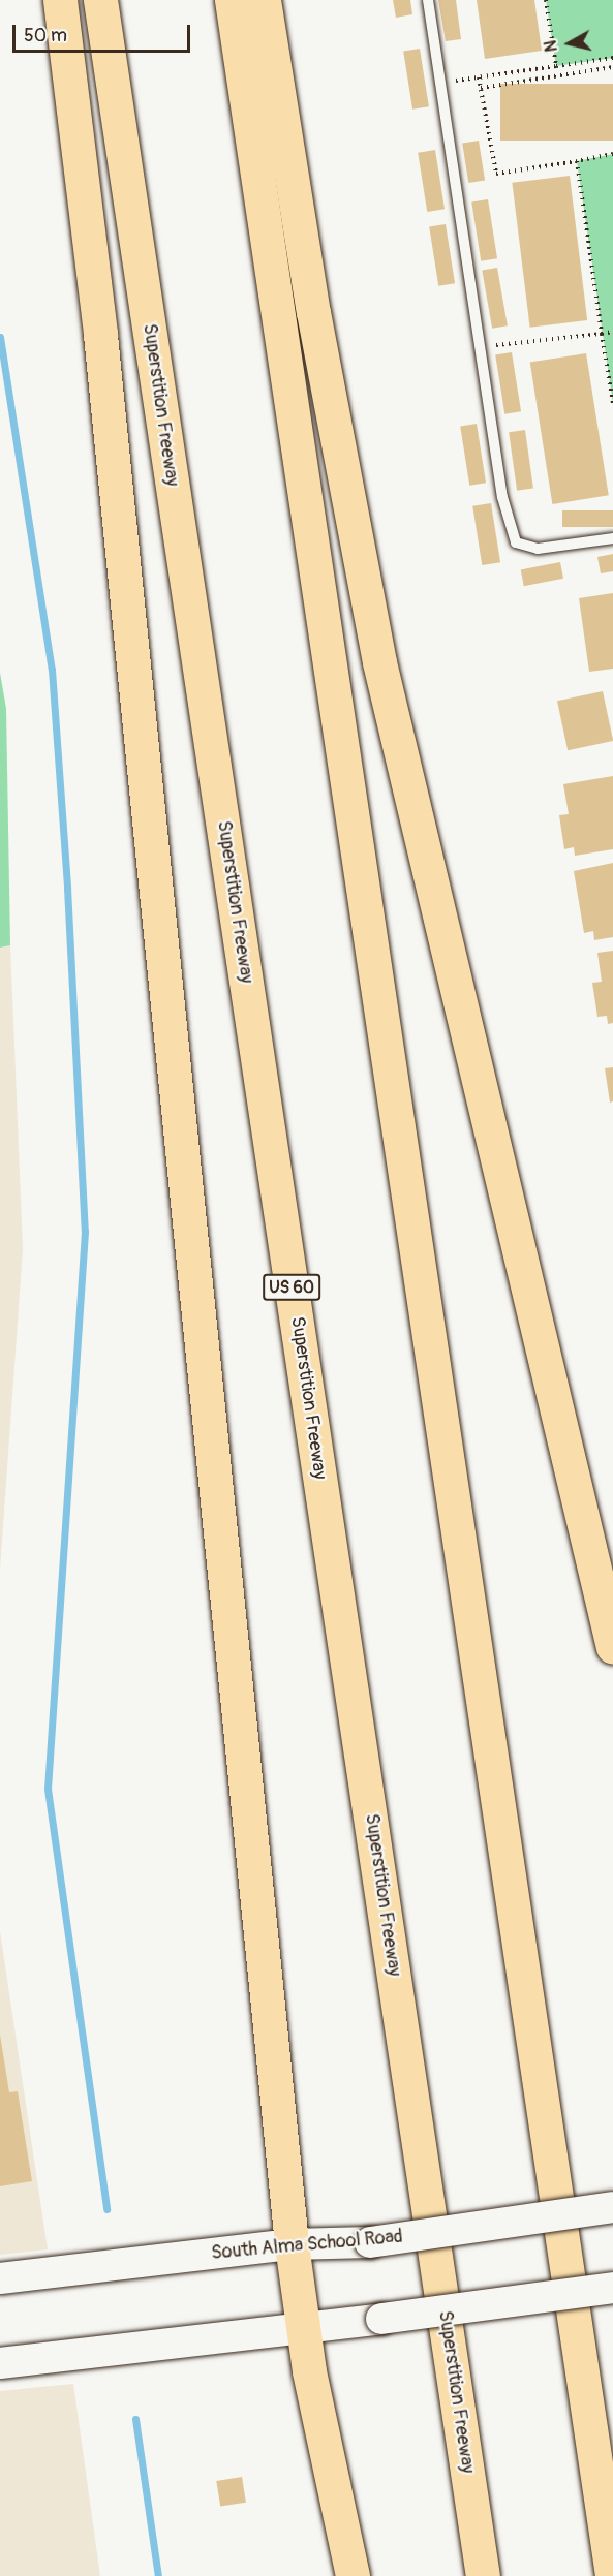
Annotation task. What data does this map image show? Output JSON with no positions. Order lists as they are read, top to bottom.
{
  "streets": {
    "highway": ["Superstition Freeway", "US 60"],
    "main road": ["South Alma School Road"]
  },
  "scale_bar": "50 m",
  "north": "left"
}
